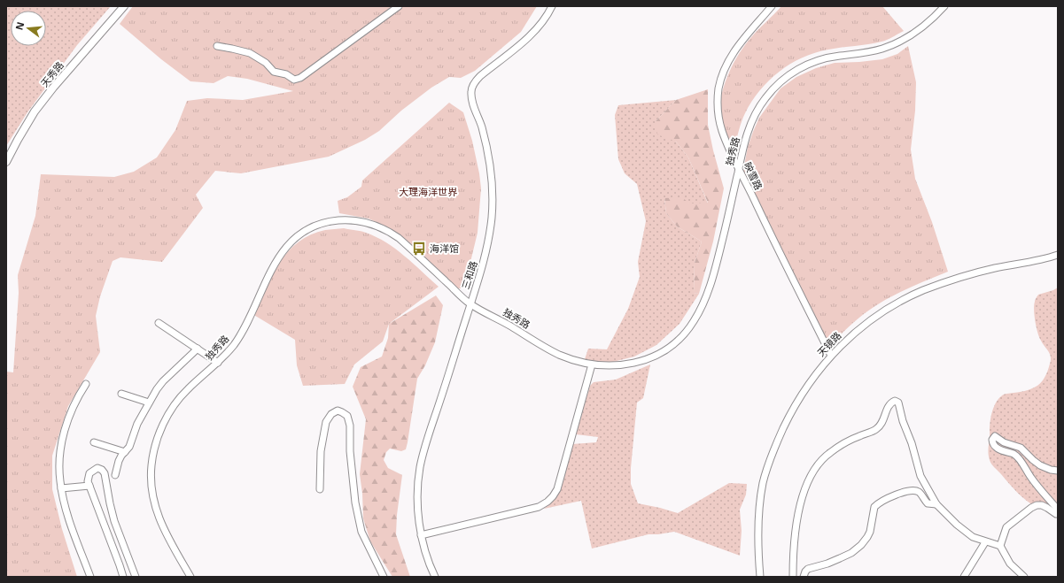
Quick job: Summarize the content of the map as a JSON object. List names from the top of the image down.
{
  "streets": {
    "main road": ["天秀路"],
    "street": [
      "独秀路",
      "映雪路",
      "三和路",
      "天镜路"
    ]
  },
  "crossings": [
    ["独秀路", "映雪路"],
    ["独秀路", "三和路"],
    ["映雪路", "天镜路"]
  ],
  "parks": ["大理海洋世界"],
  "places": {
    "bus stop": ["海洋馆"]
  },
  "north": "left"
}
